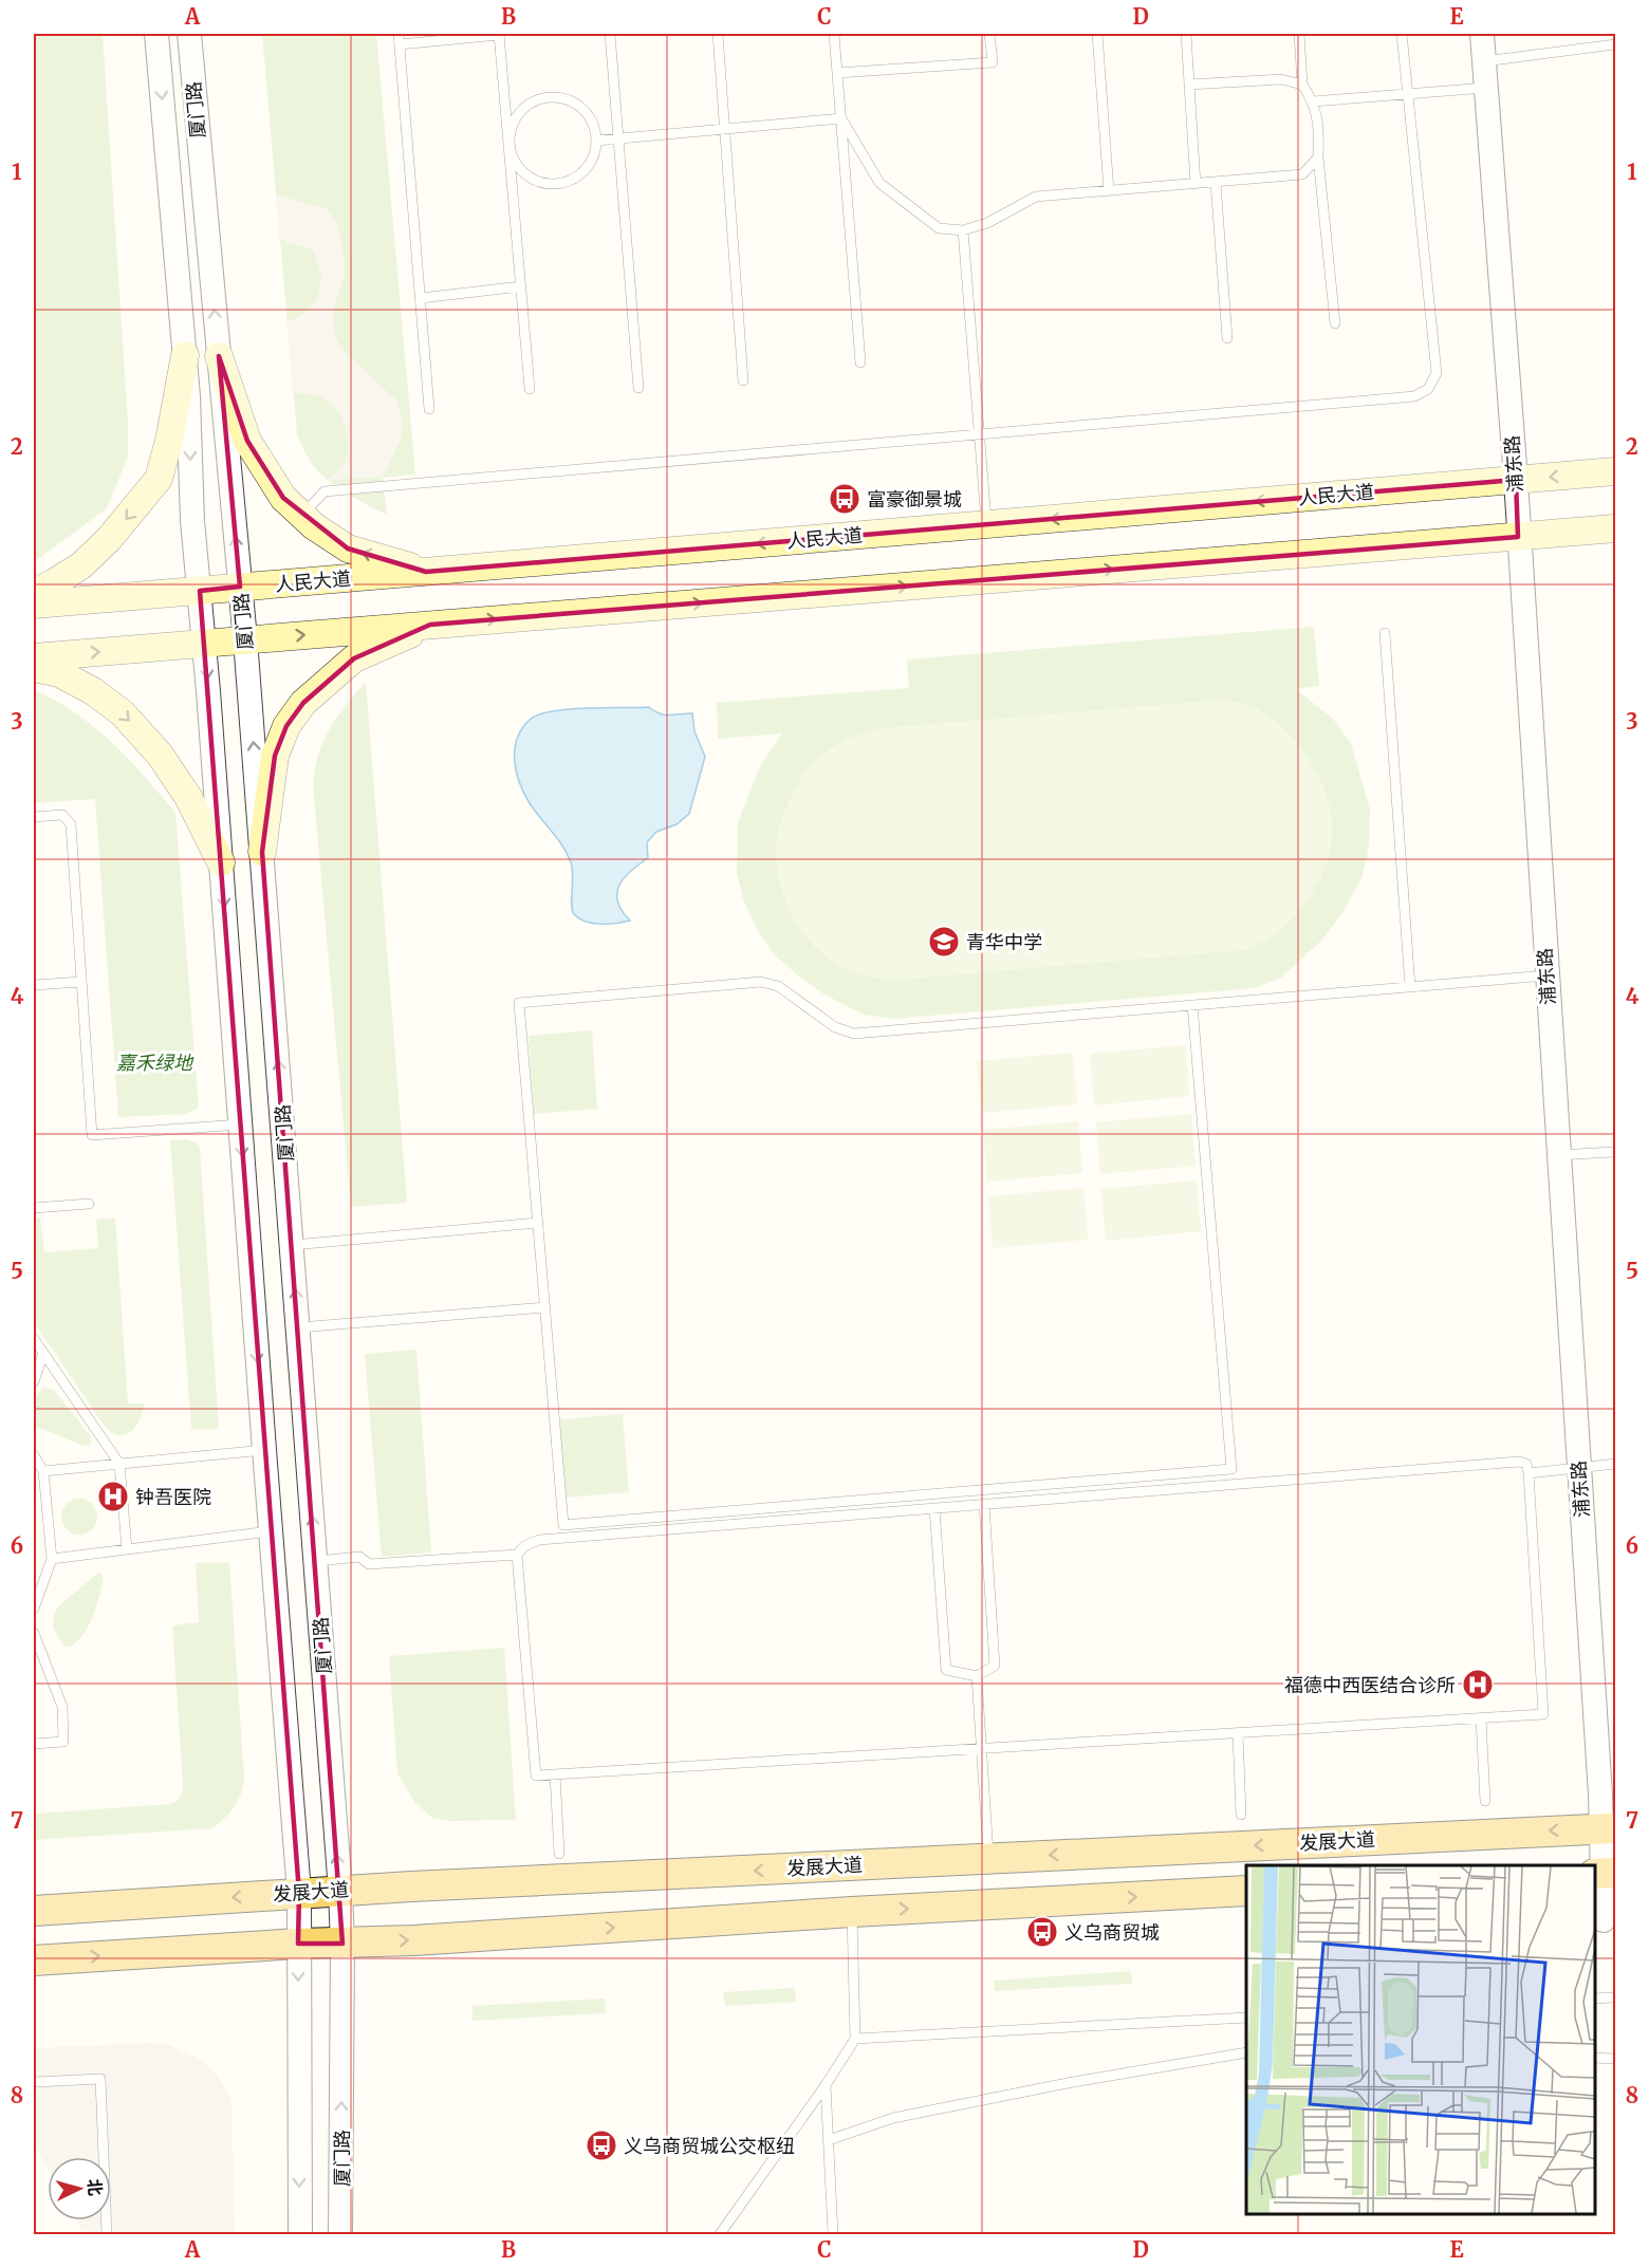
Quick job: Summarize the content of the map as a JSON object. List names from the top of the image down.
{
  "streets": {
    "main road": ["人民大道", "发展大道"],
    "street": ["厦门路", "浦东路"]
  },
  "crossings": [
    ["厦门路", "人民大道"],
    ["厦门路", "发展大道"],
    ["浦东路", "人民大道"],
    ["浦东路", "发展大道"]
  ],
  "parks": ["嘉禾绿地"],
  "places": {
    "bus stop": ["富豪御景城", "义乌商贸城", "义乌商贸城公交枢纽"],
    "school or university": ["青华中学"],
    "hospital": ["钟吾医院", "福德中西医结合诊所"]
  },
  "north": "right",
  "grid": {
    "columns": [
      "A",
      "B",
      "C",
      "D",
      "E"
    ],
    "rows": [
      "1",
      "2",
      "3",
      "4",
      "5",
      "6",
      "7",
      "8"
    ]
  }
}
